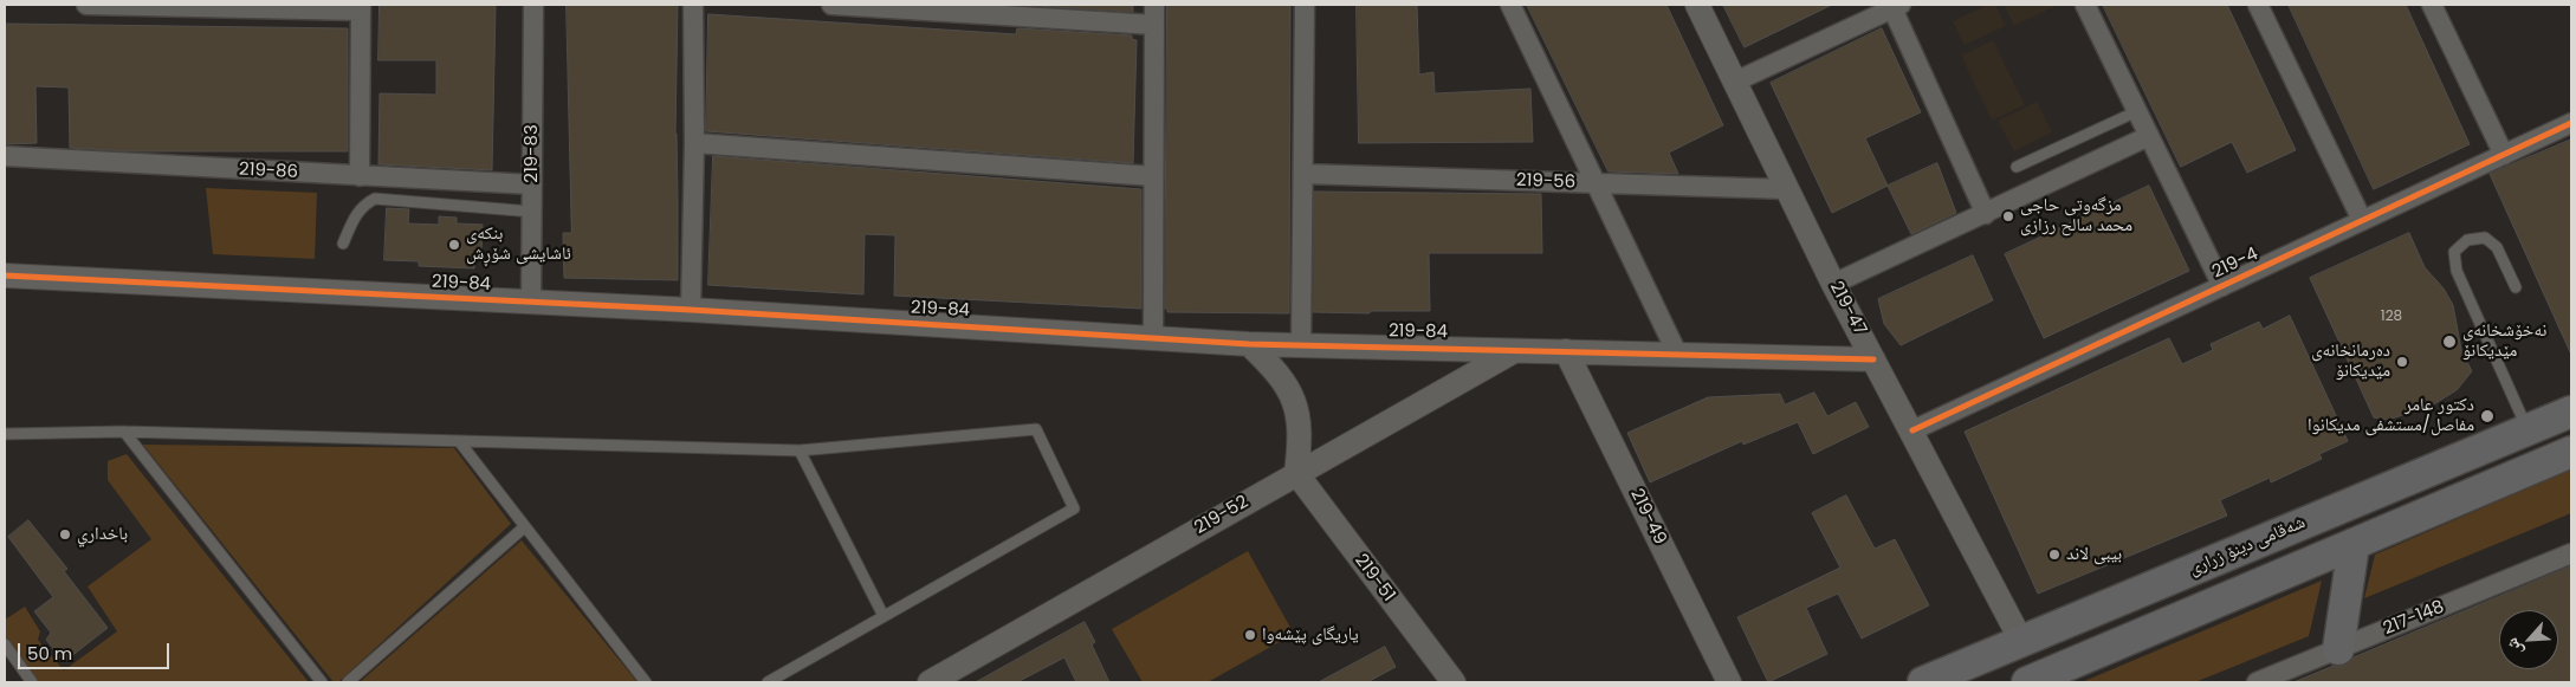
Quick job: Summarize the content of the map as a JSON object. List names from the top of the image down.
{
  "streets": {
    "main road": ["شەقامی دینۆ زراری"],
    "street": [
      "219-83",
      "219-86",
      "219-56",
      "219-4",
      "219-84",
      "219-47",
      "219-52",
      "219-49",
      "219-51",
      "217-148"
    ]
  },
  "crossings": [
    ["219-83", "219-86"],
    ["219-83", "219-84"],
    ["219-56", "219-47"],
    ["219-4", "219-47"],
    ["219-84", "219-47"],
    ["219-84", "219-52"],
    ["219-84", "219-49"],
    ["219-47", "شەقامی دینۆ زراری"],
    ["219-52", "219-51"]
  ],
  "places": [
    "مزگەوتی حاجی محمد سالح رزازی",
    "بنکەی ئاشایشی شۆڕش",
    "نەخۆشخانەی مێدیکانۆ",
    "دەرمانخانەی مێدیکانۆ",
    "دكتور عامر مفاصل/مستشفى مديكانوا",
    "باخداري",
    "بيبى لاند",
    "یاریگای پێشەوا"
  ],
  "house_numbers": ["128"],
  "scale_bar": "50 m",
  "north": "bottom left"
}
